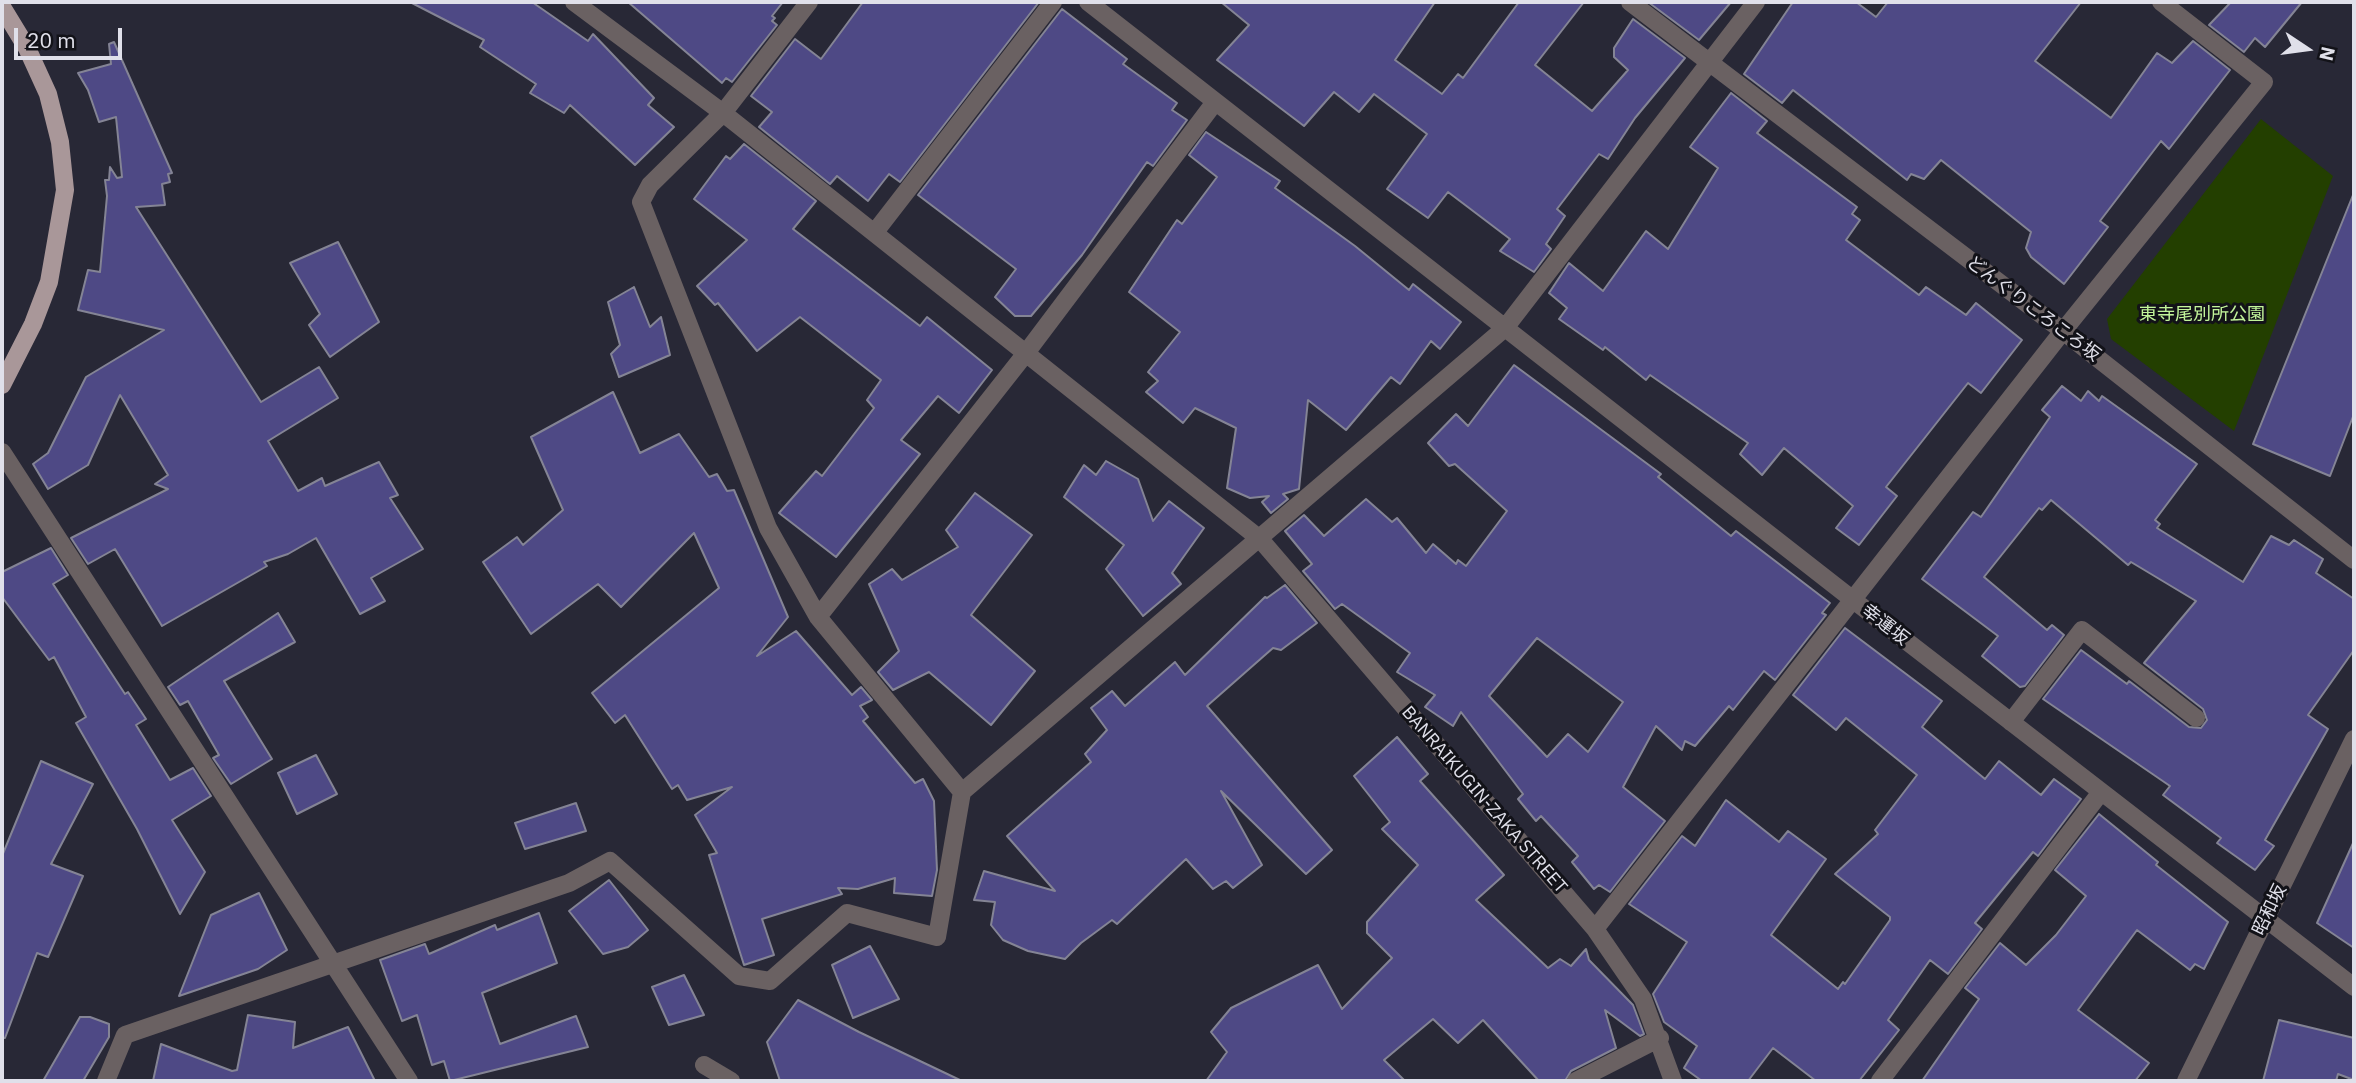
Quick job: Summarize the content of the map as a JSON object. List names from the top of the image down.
{
  "streets": {
    "street": [
      "どんぐりころころ坂",
      "幸運坂",
      "BANRAIKUGIN-ZAKA STREET",
      "昭和坂"
    ]
  },
  "crossings": [
    ["幸運坂", "昭和坂"]
  ],
  "parks": ["東寺尾別所公園"],
  "scale_bar": "20 m",
  "north": "right"
}
